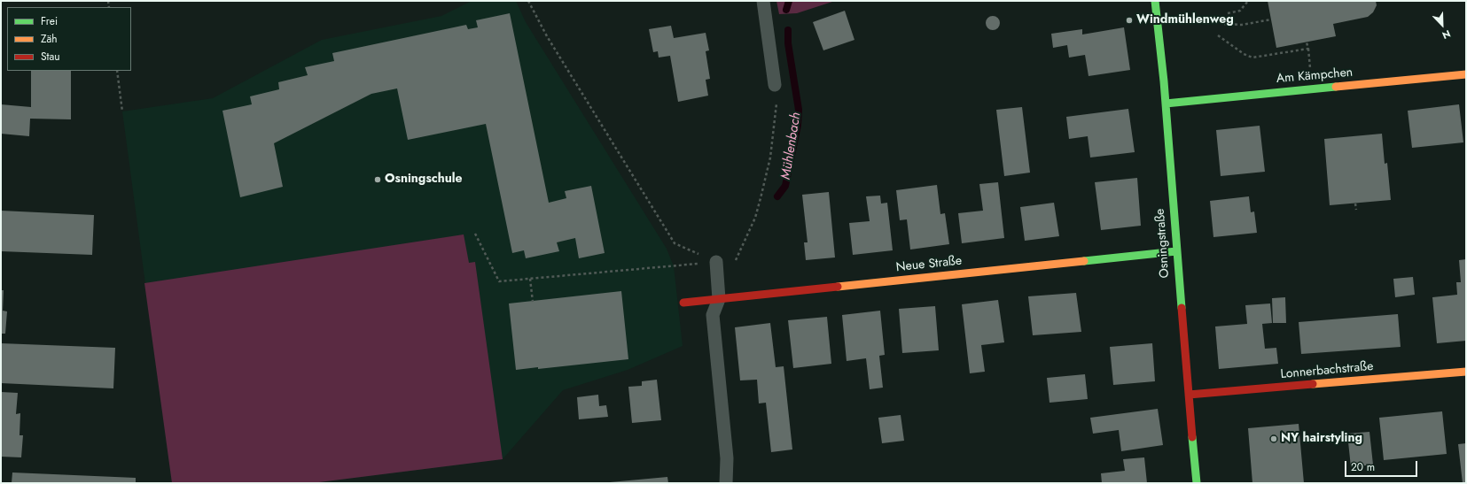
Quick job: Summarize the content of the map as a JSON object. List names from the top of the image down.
{
  "streets": {
    "street": [
      "Am Kämpchen",
      "Osningstraße",
      "Neue Straße",
      "Lonnerbachstraße"
    ]
  },
  "crossings": [
    ["Am Kämpchen", "Osningstraße"],
    ["Osningstraße", "Neue Straße"],
    ["Osningstraße", "Lonnerbachstraße"]
  ],
  "water": ["Mühlenbach"],
  "places": ["Windmühlenweg", "Osningschule", "NY hairstyling"],
  "legend": ["Frei", "Zäh", "Stau"],
  "scale_bar": "20 m",
  "north": "bottom right"
}
